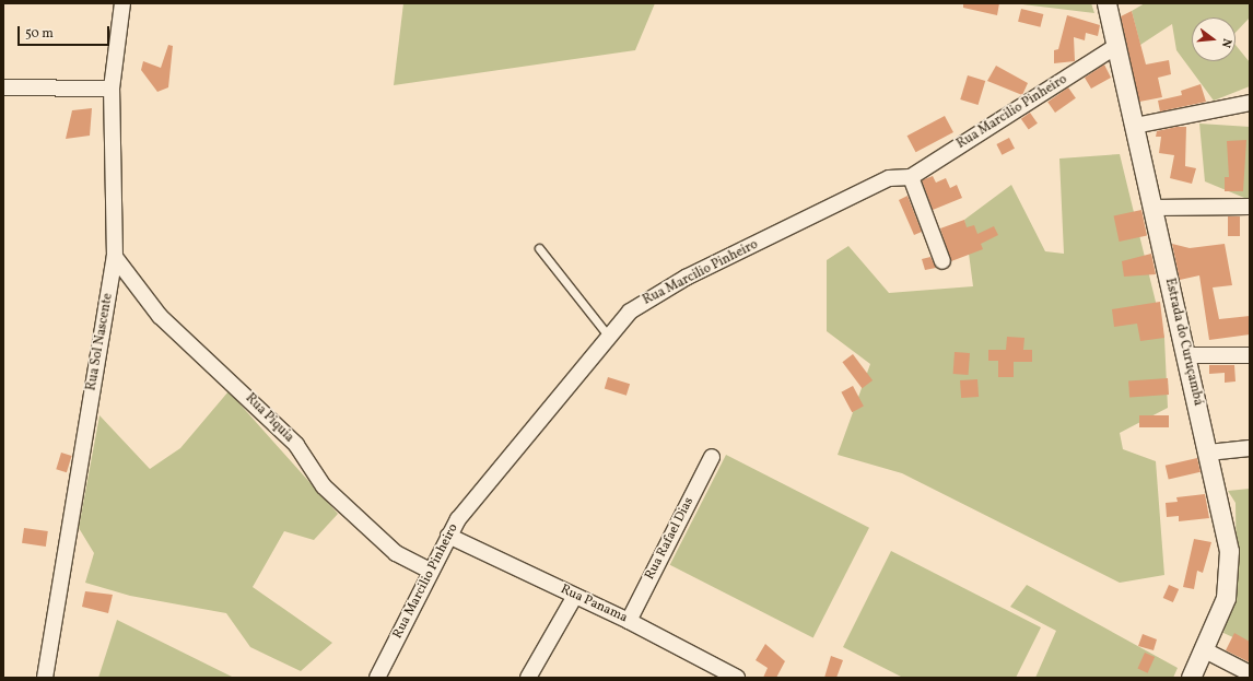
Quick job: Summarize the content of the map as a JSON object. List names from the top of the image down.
{
  "streets": {
    "street": [
      "Rua Marcilio Pinheiro",
      "Rua Sol Nascente",
      "Estrada do Curuçambá",
      "Rua Piquia",
      "Rua Rafael Dias",
      "Rua Panama"
    ]
  },
  "crossings": [
    ["Rua Marcilio Pinheiro", "Estrada do Curuçambá"],
    ["Rua Marcilio Pinheiro", "Rua Piquia"],
    ["Rua Marcilio Pinheiro", "Rua Panama"],
    ["Rua Sol Nascente", "Rua Piquia"],
    ["Rua Rafael Dias", "Rua Panama"]
  ],
  "scale_bar": "50 m",
  "north": "right"
}
